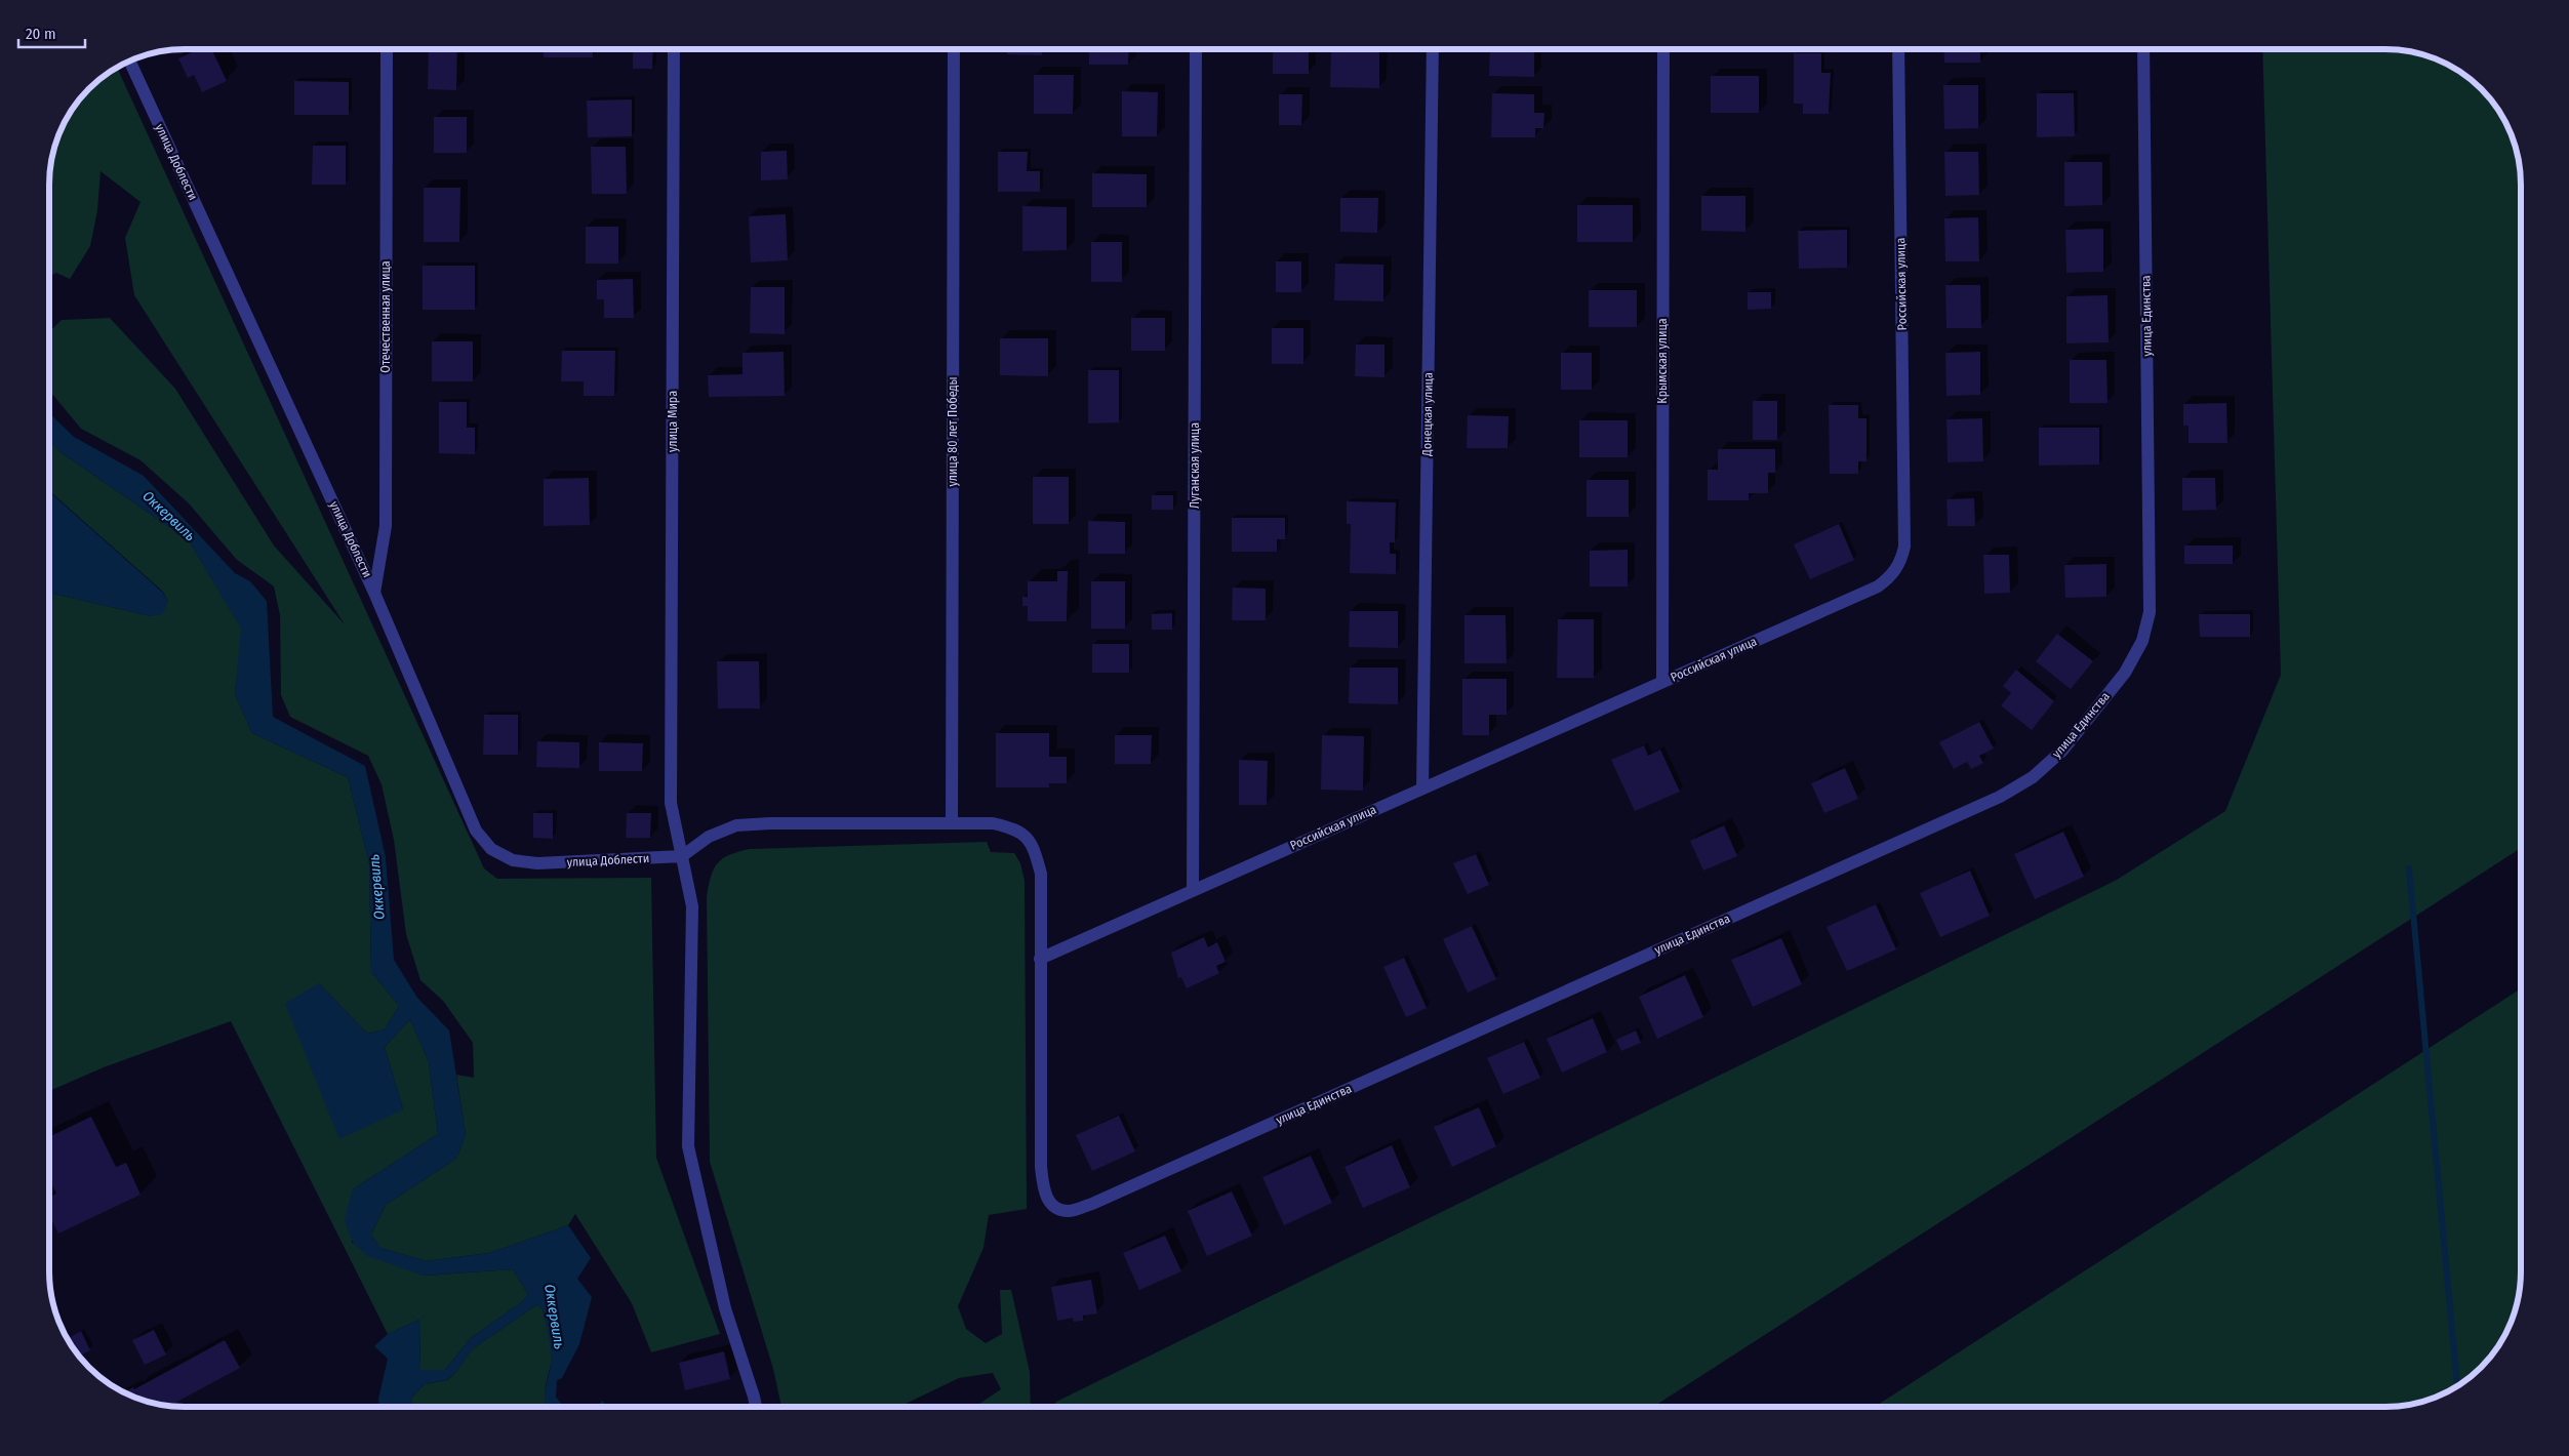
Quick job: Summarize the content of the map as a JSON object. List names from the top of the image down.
{
  "streets": {
    "street": [
      "улица Доблести",
      "Российская улица",
      "улица Единства",
      "Отечественная улица",
      "Крымская улица",
      "Донецкая улица",
      "улица Мира",
      "улица 80 лет Победы",
      "Луганская улица"
    ]
  },
  "crossings": [
    ["улица Доблести", "улица Единства"],
    ["улица Доблести", "Отечественная улица"],
    ["улица Доблести", "улица Мира"],
    ["Российская улица", "улица Единства"],
    ["Российская улица", "Крымская улица"],
    ["Российская улица", "Донецкая улица"],
    ["Российская улица", "Луганская улица"],
    ["улица Единства", "улица Мира"],
    ["улица Единства", "улица 80 лет Победы"]
  ],
  "water": ["Оккервиль"],
  "scale_bar": "20 m"
}
